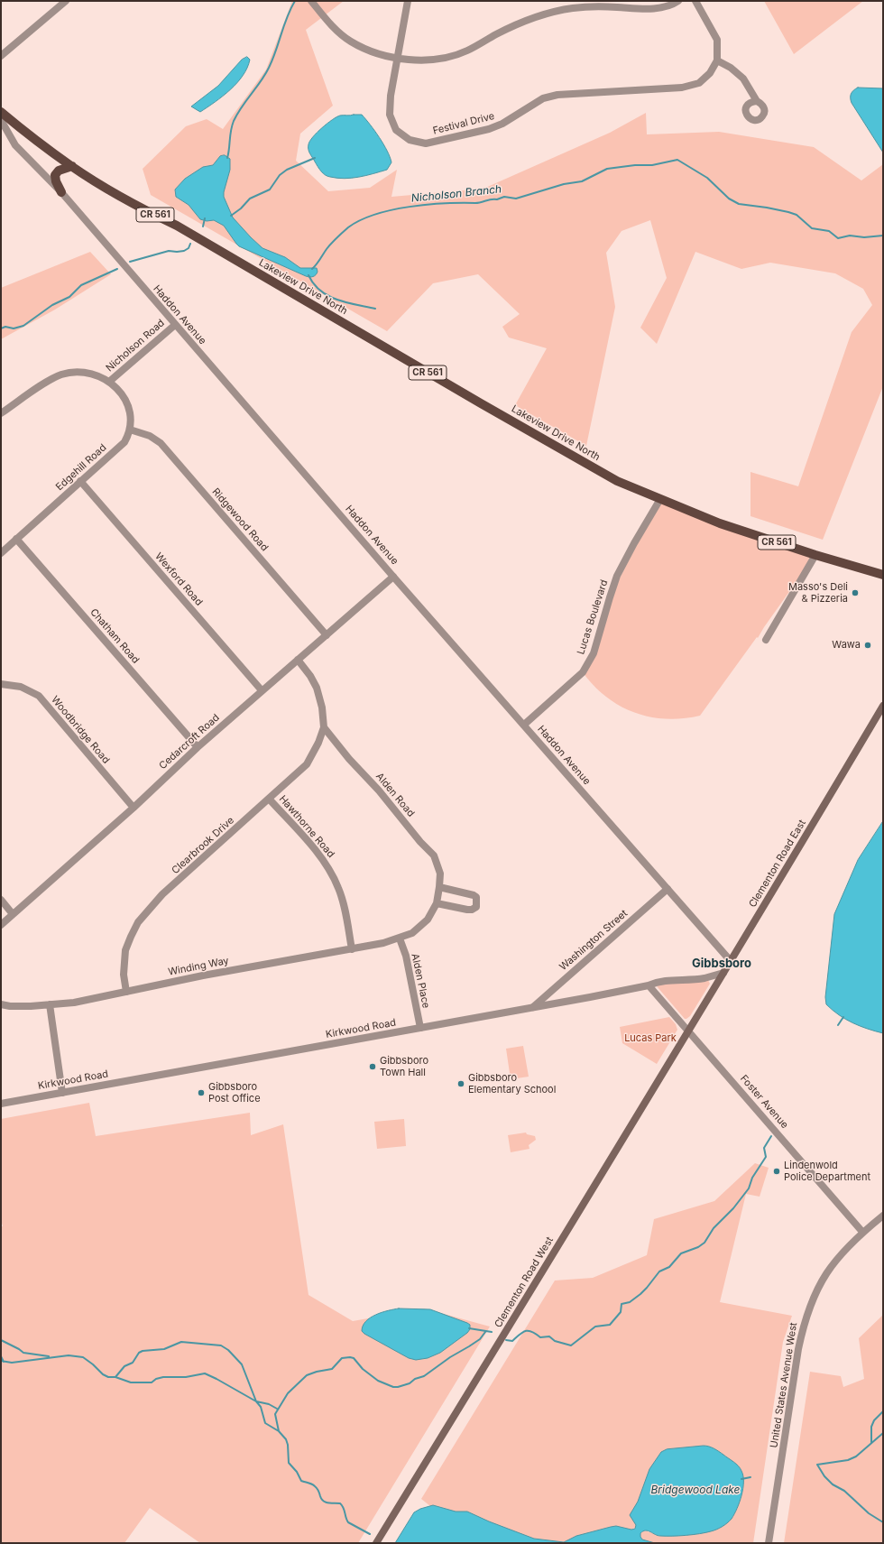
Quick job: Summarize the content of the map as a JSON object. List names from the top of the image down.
{
  "streets": {
    "main road": [
      "CR 561",
      "Lakeview Drive North",
      "Clementon Road East",
      "Clementon Road West"
    ],
    "street": [
      "Festival Drive",
      "Haddon Avenue",
      "Nicholson Road",
      "Edgehill Road",
      "Ridgewood Road",
      "Wexford Road",
      "Lucas Boulevard",
      "Chatham Road",
      "Woodbridge Road",
      "Cedarcroft Road",
      "Alden Road",
      "Hawthorne Road",
      "Clearbrook Drive",
      "Washington Street",
      "Winding Way",
      "Alden Place",
      "Kirkwood Road",
      "Foster Avenue",
      "United States Avenue West"
    ]
  },
  "crossings": [
    ["CR 561", "Lakeview Drive North"],
    ["Lakeview Drive North", "Lucas Boulevard"],
    ["Haddon Avenue", "Nicholson Road"],
    ["Haddon Avenue", "Lucas Boulevard"],
    ["Haddon Avenue", "Cedarcroft Road"],
    ["Haddon Avenue", "Clementon Road East"],
    ["Haddon Avenue", "Washington Street"],
    ["Edgehill Road", "Ridgewood Road"],
    ["Edgehill Road", "Wexford Road"],
    ["Edgehill Road", "Chatham Road"],
    ["Ridgewood Road", "Cedarcroft Road"],
    ["Wexford Road", "Cedarcroft Road"],
    ["Chatham Road", "Cedarcroft Road"],
    ["Woodbridge Road", "Cedarcroft Road"],
    ["Alden Road", "Clearbrook Drive"],
    ["Alden Road", "Winding Way"],
    ["Alden Road", "Alden Place"],
    ["Hawthorne Road", "Clearbrook Drive"],
    ["Hawthorne Road", "Winding Way"],
    ["Clearbrook Drive", "Winding Way"],
    ["Clementon Road East", "Kirkwood Road"],
    ["Clementon Road East", "Foster Avenue"],
    ["Clementon Road East", "Clementon Road West"],
    ["Washington Street", "Kirkwood Road"],
    ["Winding Way", "Alden Place"],
    ["Alden Place", "Kirkwood Road"],
    ["Kirkwood Road", "Foster Avenue"],
    ["Foster Avenue", "Clementon Road West"],
    ["Foster Avenue", "United States Avenue West"]
  ],
  "districts": ["Gibbsboro"],
  "water": ["Nicholson Branch", "Bridgewood Lake"],
  "parks": ["Lucas Park"],
  "places": [
    "Masso's Deli & Pizzeria",
    "Wawa",
    "Gibbsboro Town Hall",
    "Gibbsboro Elementary School",
    "Gibbsboro Post Office",
    "Lindenwold Police Department"
  ]
}
